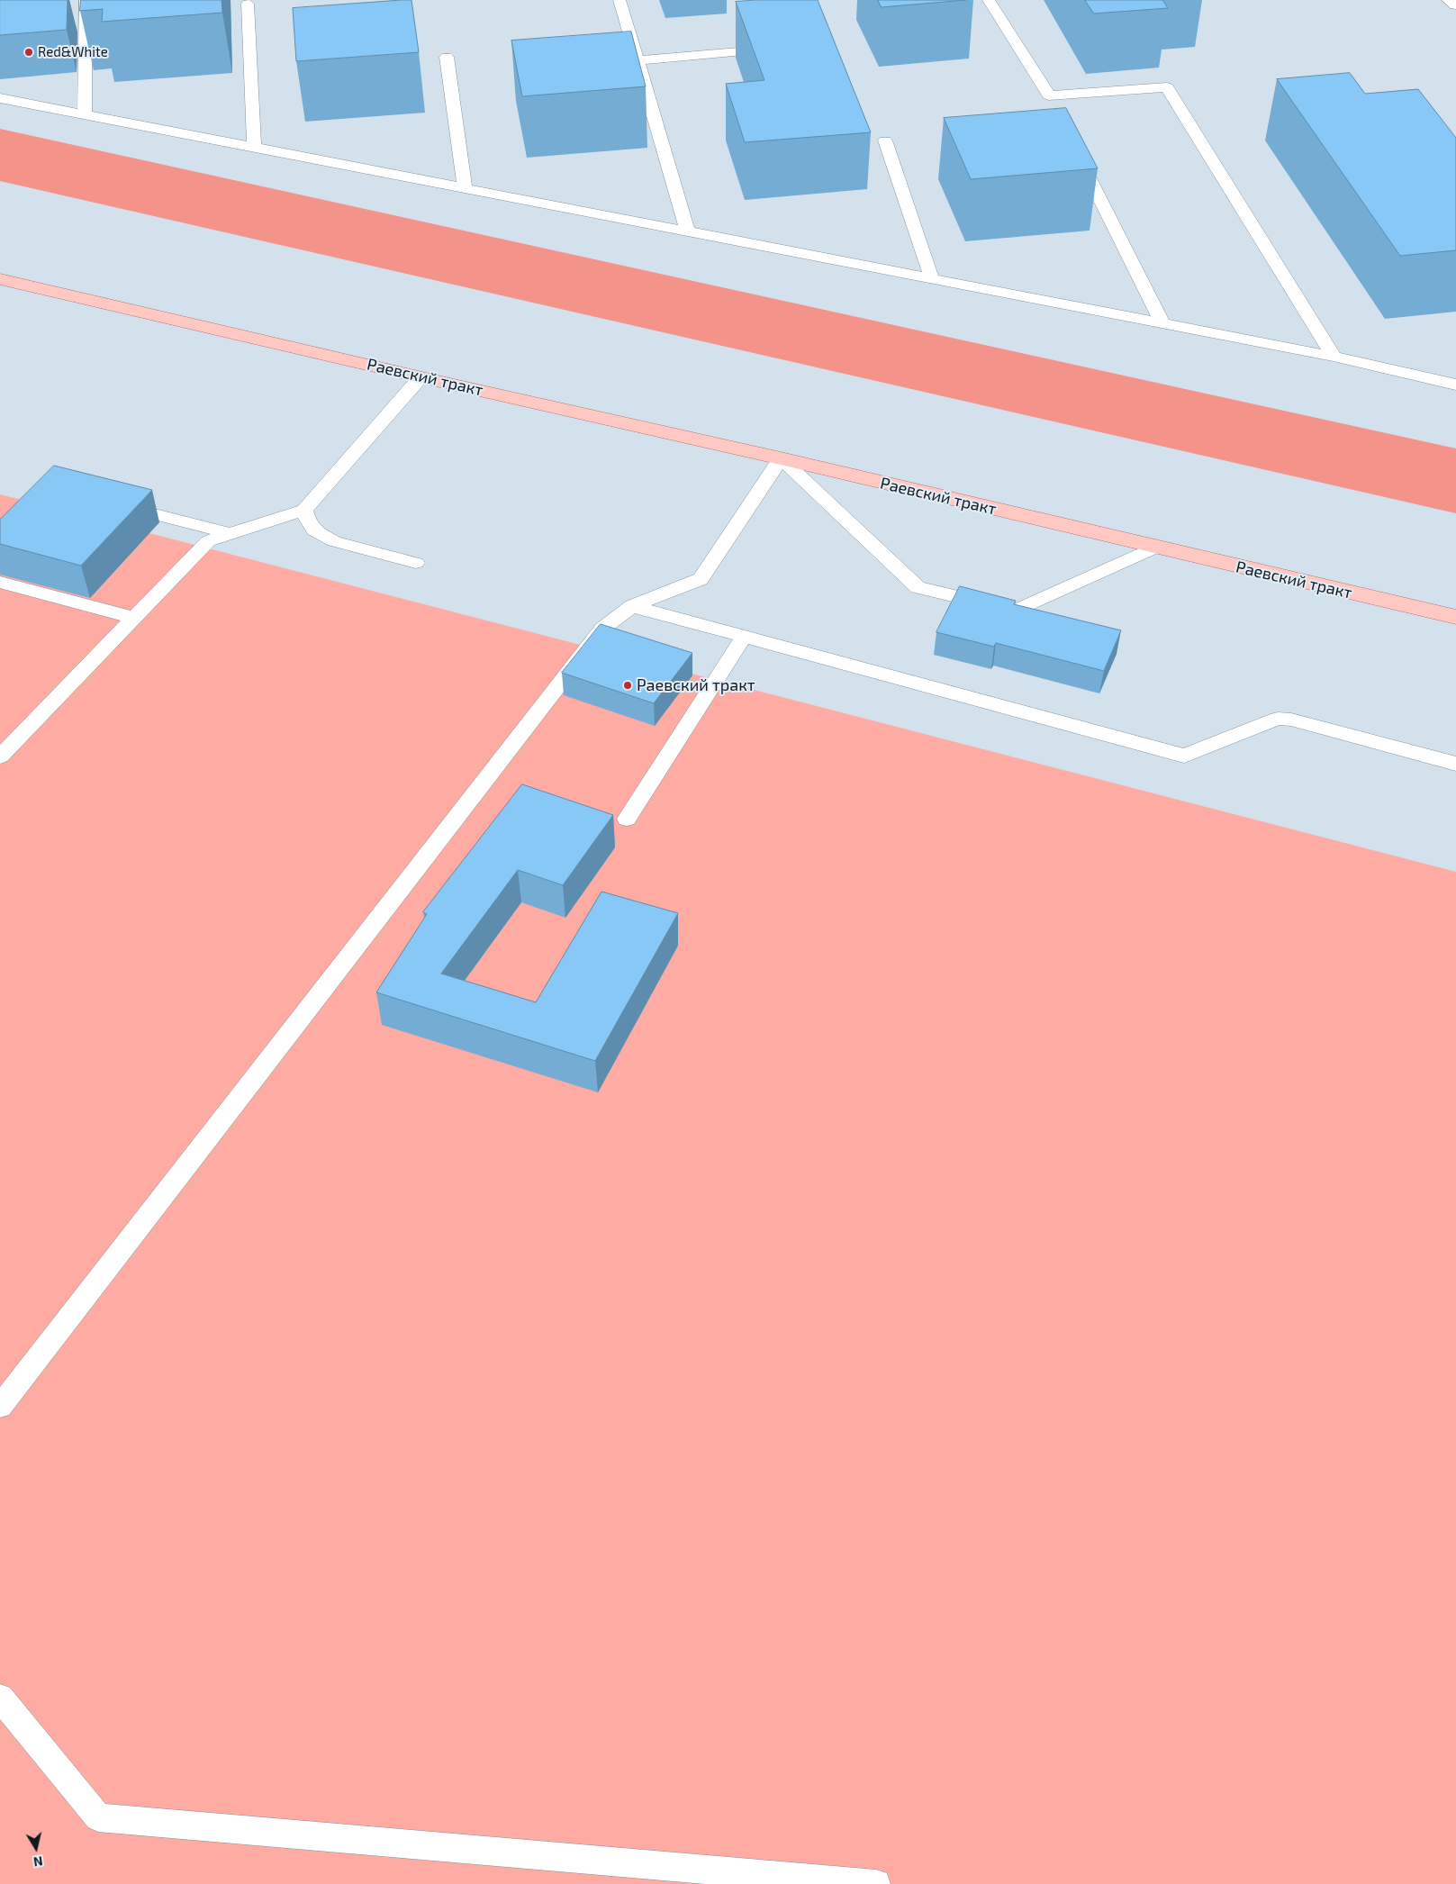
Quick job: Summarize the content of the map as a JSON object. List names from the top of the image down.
{
  "streets": {
    "main road": ["Раевский тракт"]
  },
  "places": ["Red&White", "Раевский тракт"],
  "north": "bottom"
}
